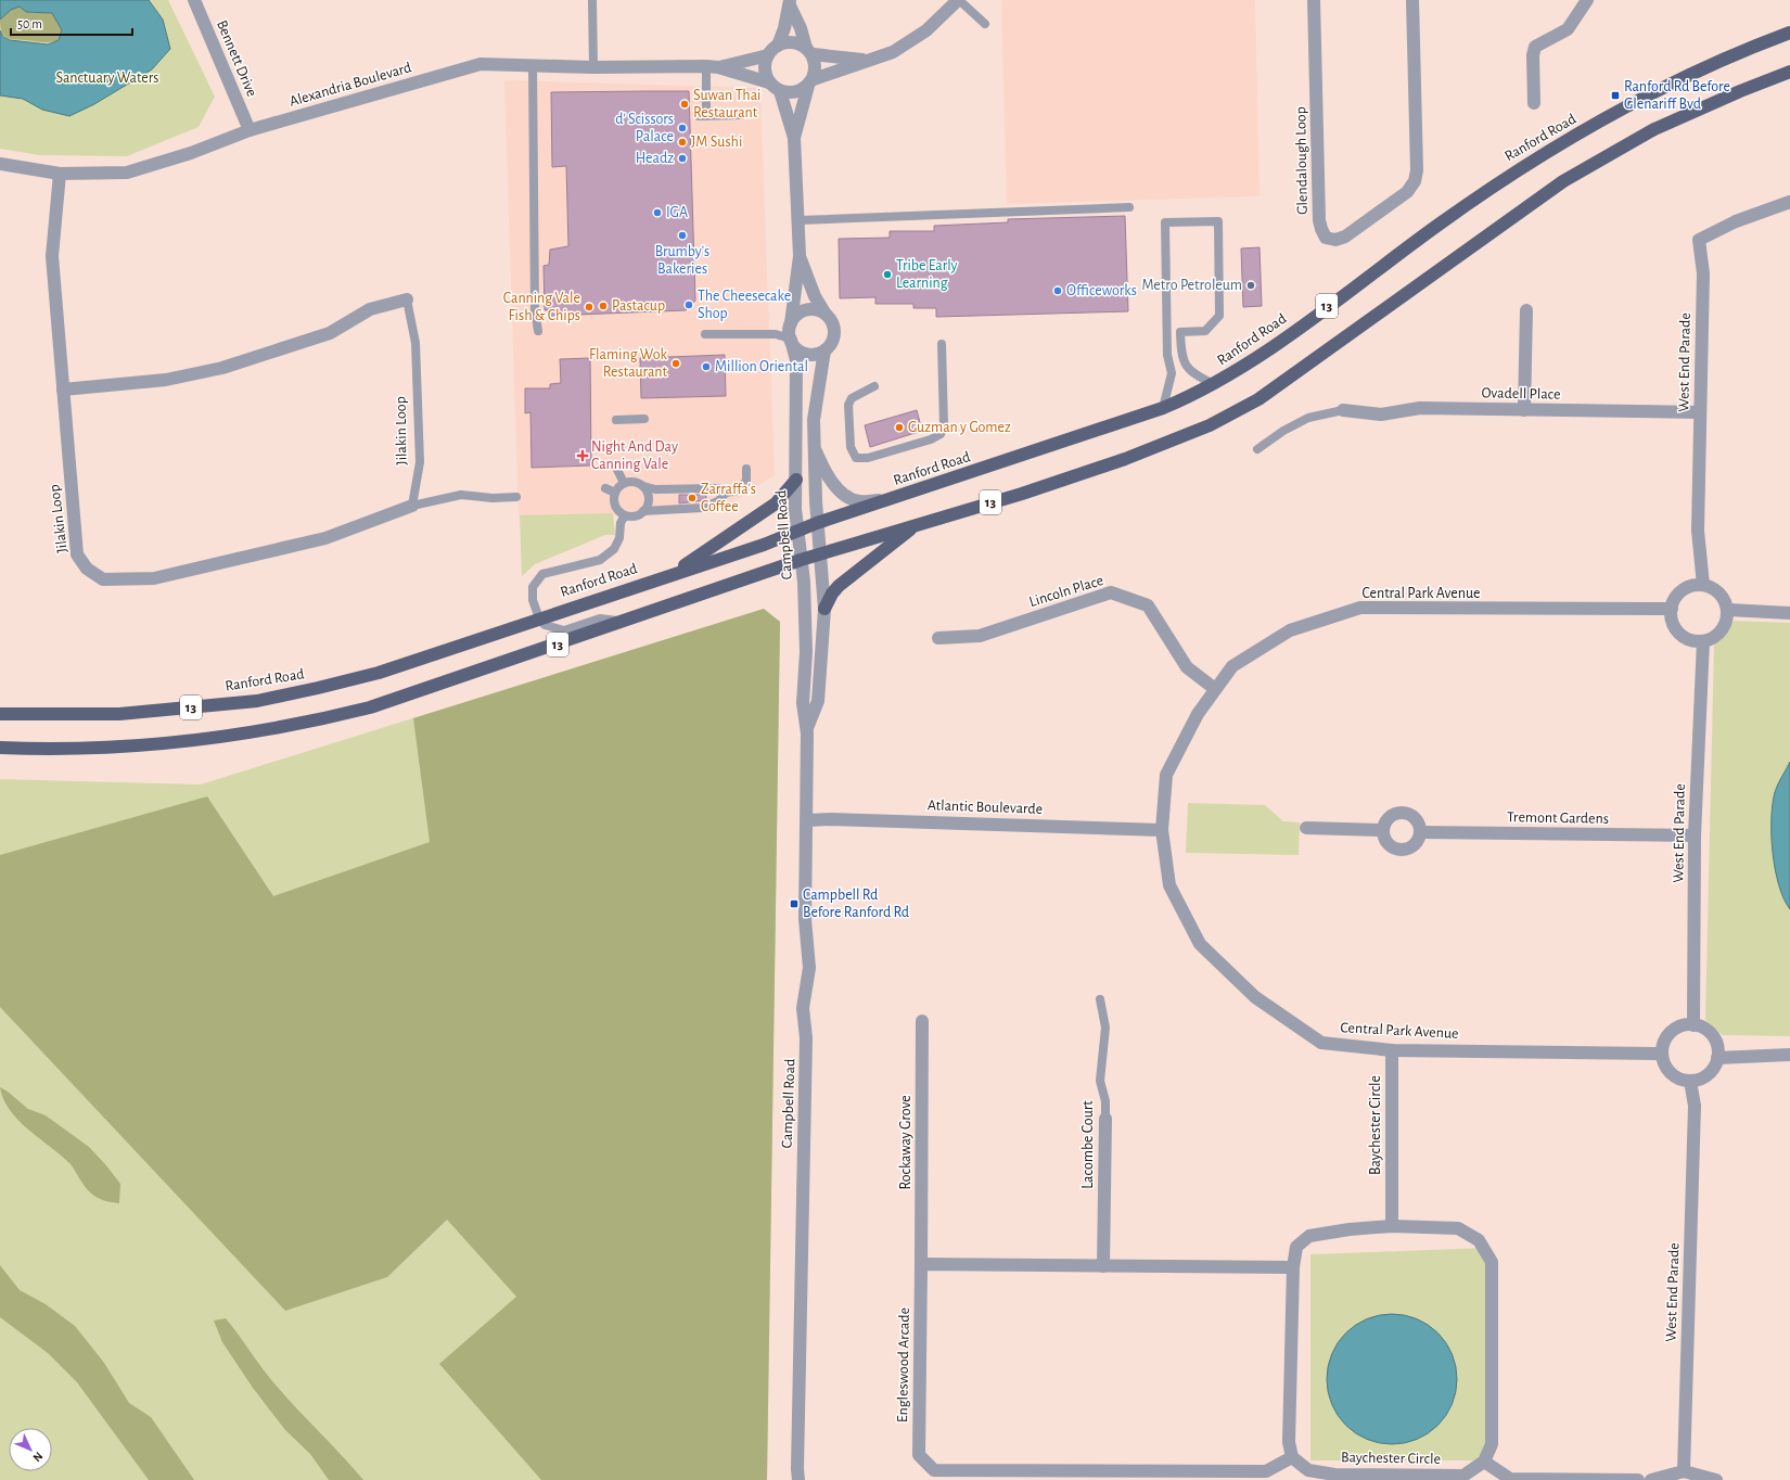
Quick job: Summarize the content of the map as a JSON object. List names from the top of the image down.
{
  "streets": {
    "main road": ["Ranford Road", "13"],
    "street": [
      "Bennett Drive",
      "Alexandria Boulevard",
      "Glendalough Loop",
      "West End Parade",
      "Ovadell Place",
      "Jilakin Loop",
      "Campbell Road",
      "Lincoln Place",
      "Central Park Avenue",
      "Atlantic Boulevarde",
      "Tremont Gardens",
      "Baychester Circle",
      "Rockaway Grove",
      "Lacombe Court",
      "Engleswood Arcade"
    ]
  },
  "crossings": [
    ["Bennett Drive", "Alexandria Boulevard"],
    ["Alexandria Boulevard", "Jilakin Loop"],
    ["Ranford Road", "Campbell Road"],
    ["13", "Campbell Road"],
    ["West End Parade", "Ovadell Place"],
    ["West End Parade", "Central Park Avenue"],
    ["West End Parade", "Tremont Gardens"],
    ["Campbell Road", "Atlantic Boulevarde"],
    ["Lincoln Place", "Central Park Avenue"],
    ["Central Park Avenue", "Atlantic Boulevarde"],
    ["Central Park Avenue", "Baychester Circle"],
    ["Baychester Circle", "Engleswood Arcade"],
    ["Rockaway Grove", "Engleswood Arcade"]
  ],
  "parks": ["Sanctuary Waters"],
  "places": {
    "transit": ["Ranford Rd Before Glenariff Bvd", "Campbell Rd Before Ranford Rd"],
    "other": [
      "Suwan Thai Restaurant",
      "d' Scissors Palace",
      "JM Sushi",
      "Headz",
      "IGA",
      "Brumby's Bakeries",
      "Tribe Early Learning",
      "Metro Petroleum",
      "Officeworks",
      "The Cheesecake Shop",
      "Pastacup",
      "Canning Vale Fish & Chips",
      "Flaming Wok Restaurant",
      "Million Oriental",
      "Guzman y Gomez",
      "Zarraffa's Coffee"
    ],
    "health": ["Night And Day Canning Vale"]
  },
  "scale_bar": "50 m",
  "north": "bottom right"
}
